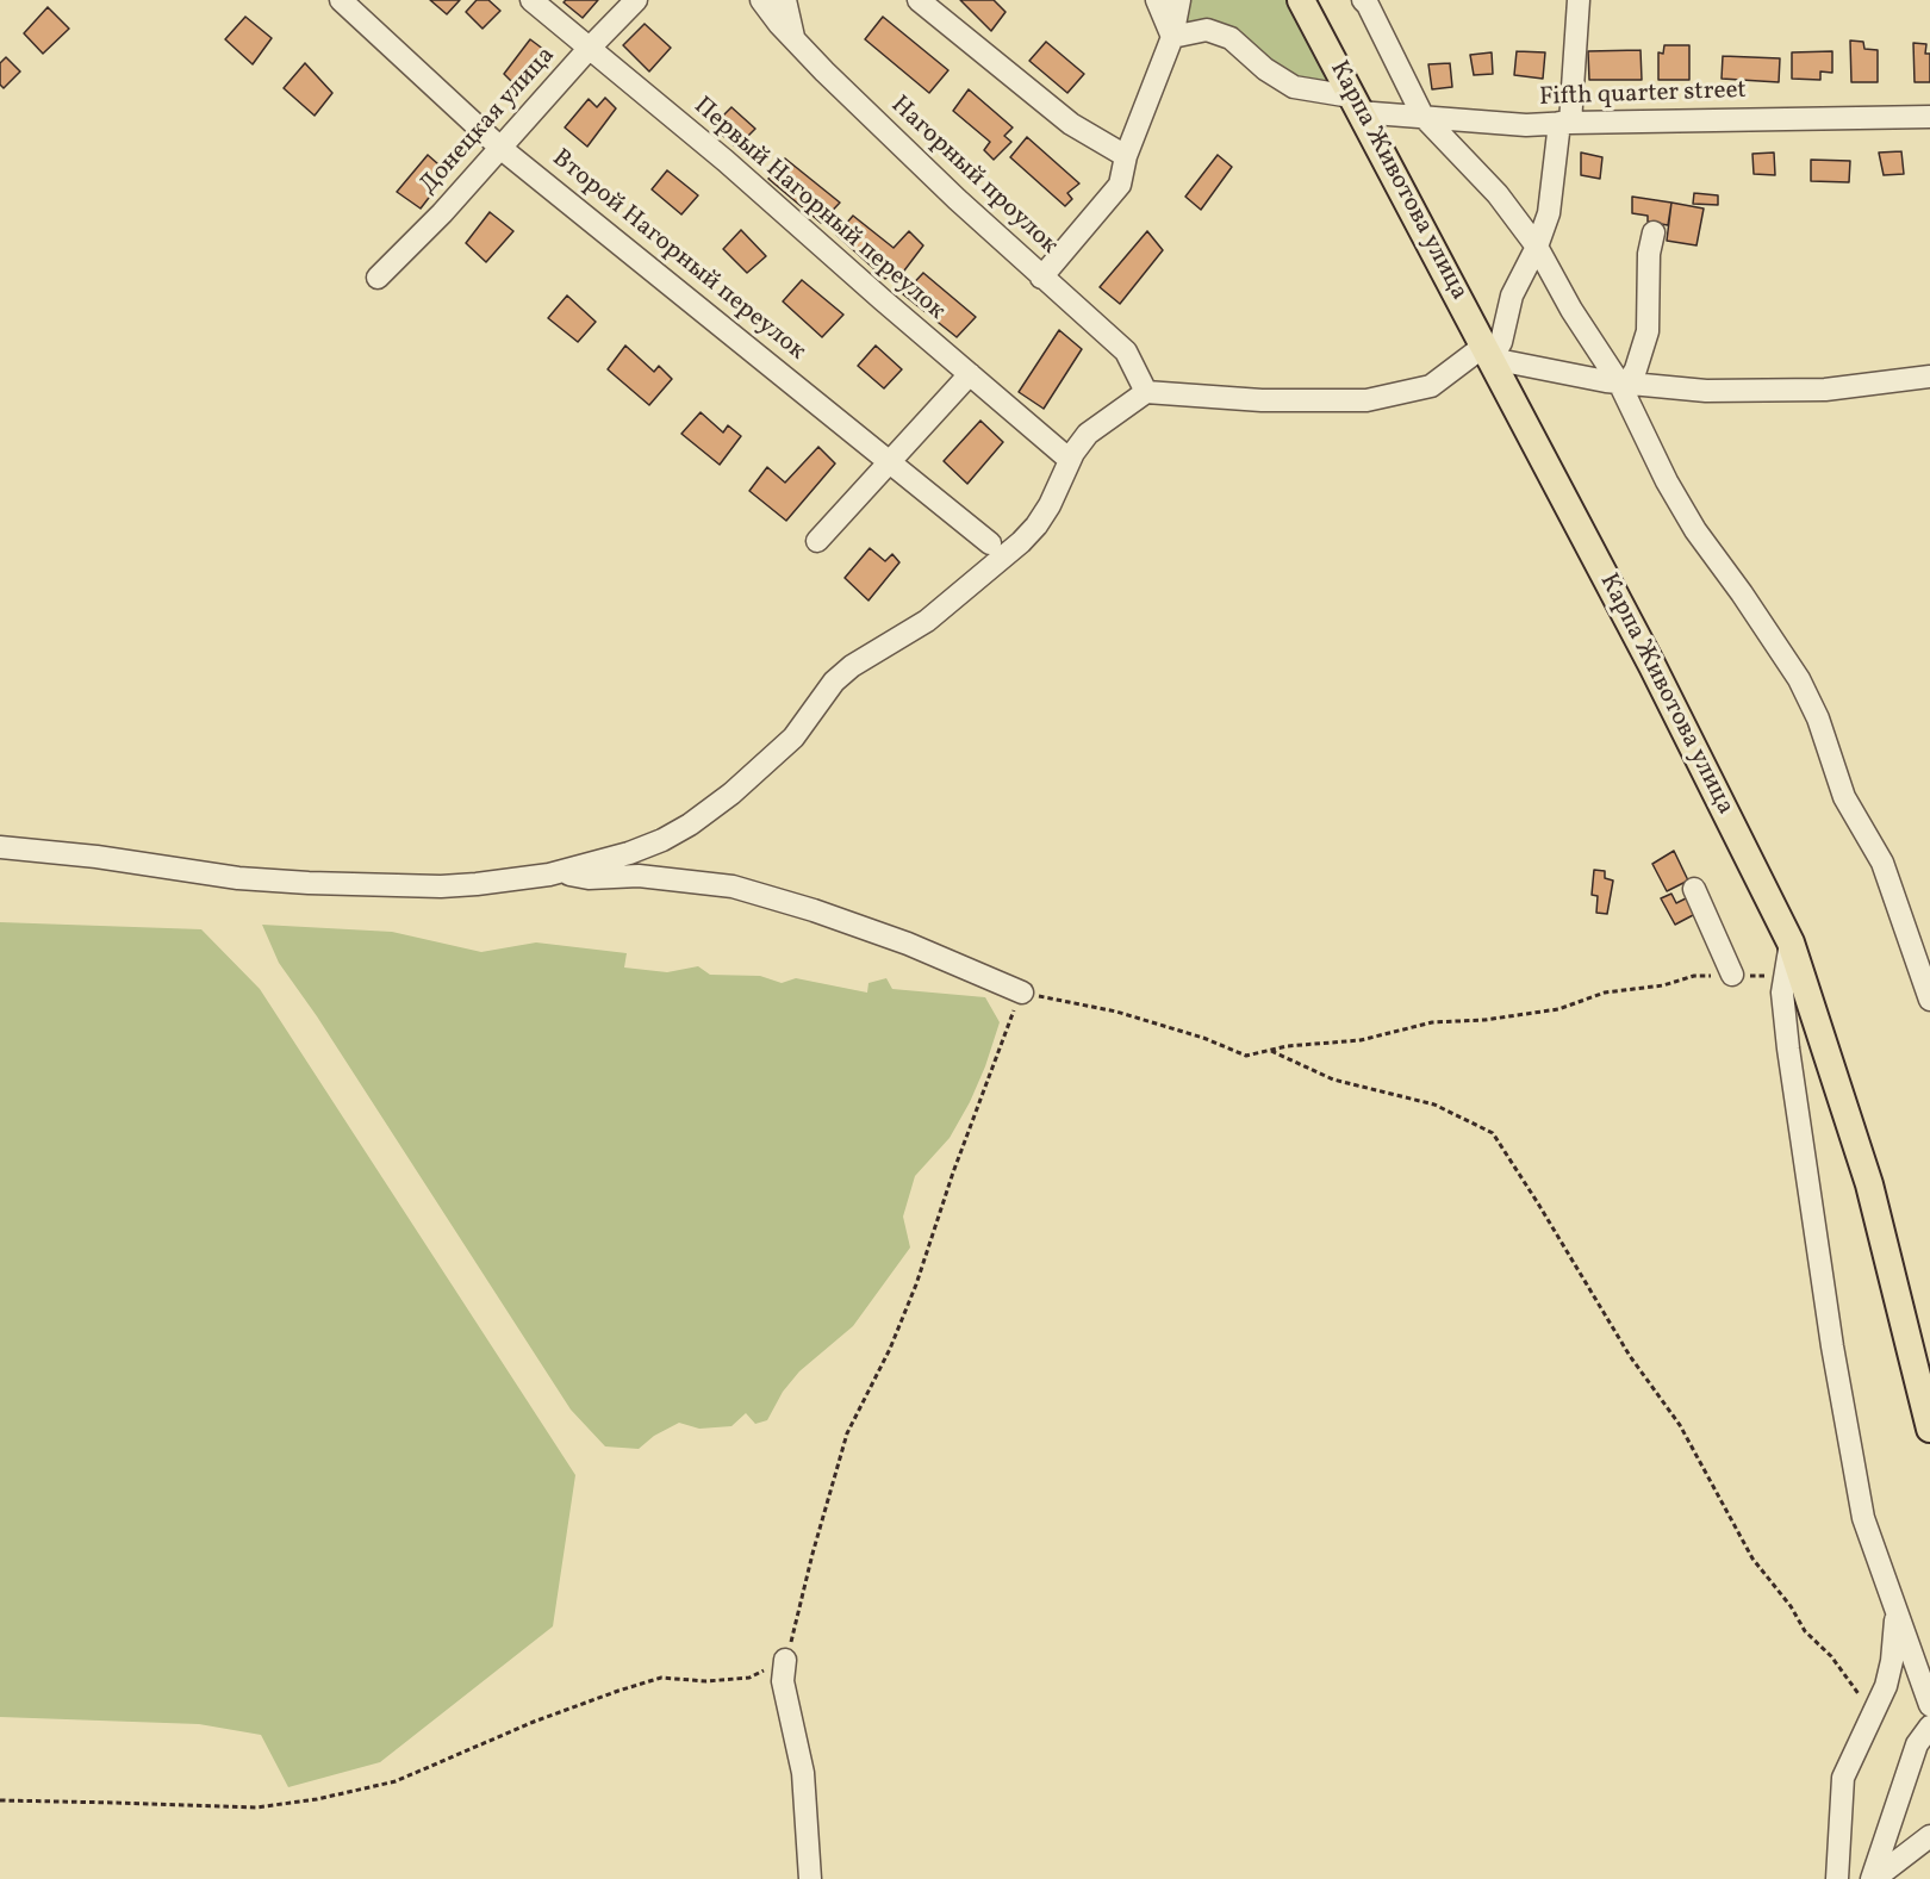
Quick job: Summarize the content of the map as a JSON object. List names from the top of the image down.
{
  "streets": {
    "main road": ["Карпа Животова улица"],
    "street": [
      "Fifth quarter street",
      "Донецкая улица",
      "Нагорный проулок",
      "Первый Нагорный переулок",
      "Второй Нагорный переулок"
    ]
  },
  "crossings": [
    ["Fifth quarter street", "Карпа Животова улица"],
    ["Донецкая улица", "Первый Нагорный переулок"],
    ["Донецкая улица", "Второй Нагорный переулок"]
  ]
}
